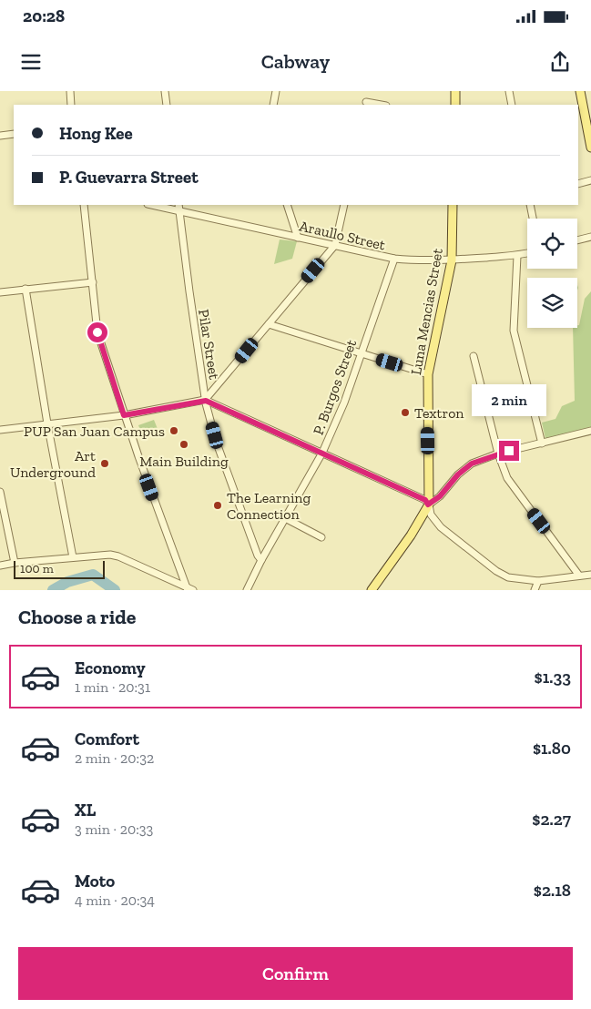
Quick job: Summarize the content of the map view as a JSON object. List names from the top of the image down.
{
  "streets": {
    "main road": ["Luna Mencias Street"],
    "street": ["Araullo Street", "Pilar Street", "P. Burgos Street"]
  },
  "crossings": [
    ["Araullo Street", "Luna Mencias Street"],
    ["Araullo Street", "Pilar Street"],
    ["Araullo Street", "P. Burgos Street"],
    ["Pilar Street", "P. Burgos Street"]
  ],
  "places": [
    "Textron",
    "PUP San Juan Campus",
    "Main Building",
    "Art Underground",
    "The Learning Connection"
  ],
  "scale_bar": "100 m",
  "page": {
    "status": "20:28",
    "header": "Cabway",
    "banner": ["Hong Kee", "P. Guevarra Street"],
    "bubble": "2 min",
    "scale": "100 m",
    "heading": "Choose a ride",
    "list": [
      {
        "name": "Economy",
        "note": "1 min · 20:31",
        "value": "$1.33"
      },
      {
        "name": "Comfort",
        "note": "2 min · 20:32",
        "value": "$1.80"
      },
      {
        "name": "XL",
        "note": "3 min · 20:33",
        "value": "$2.27"
      },
      {
        "name": "Moto",
        "note": "4 min · 20:34",
        "value": "$2.18"
      }
    ],
    "buttons": "Confirm"
  }
}
